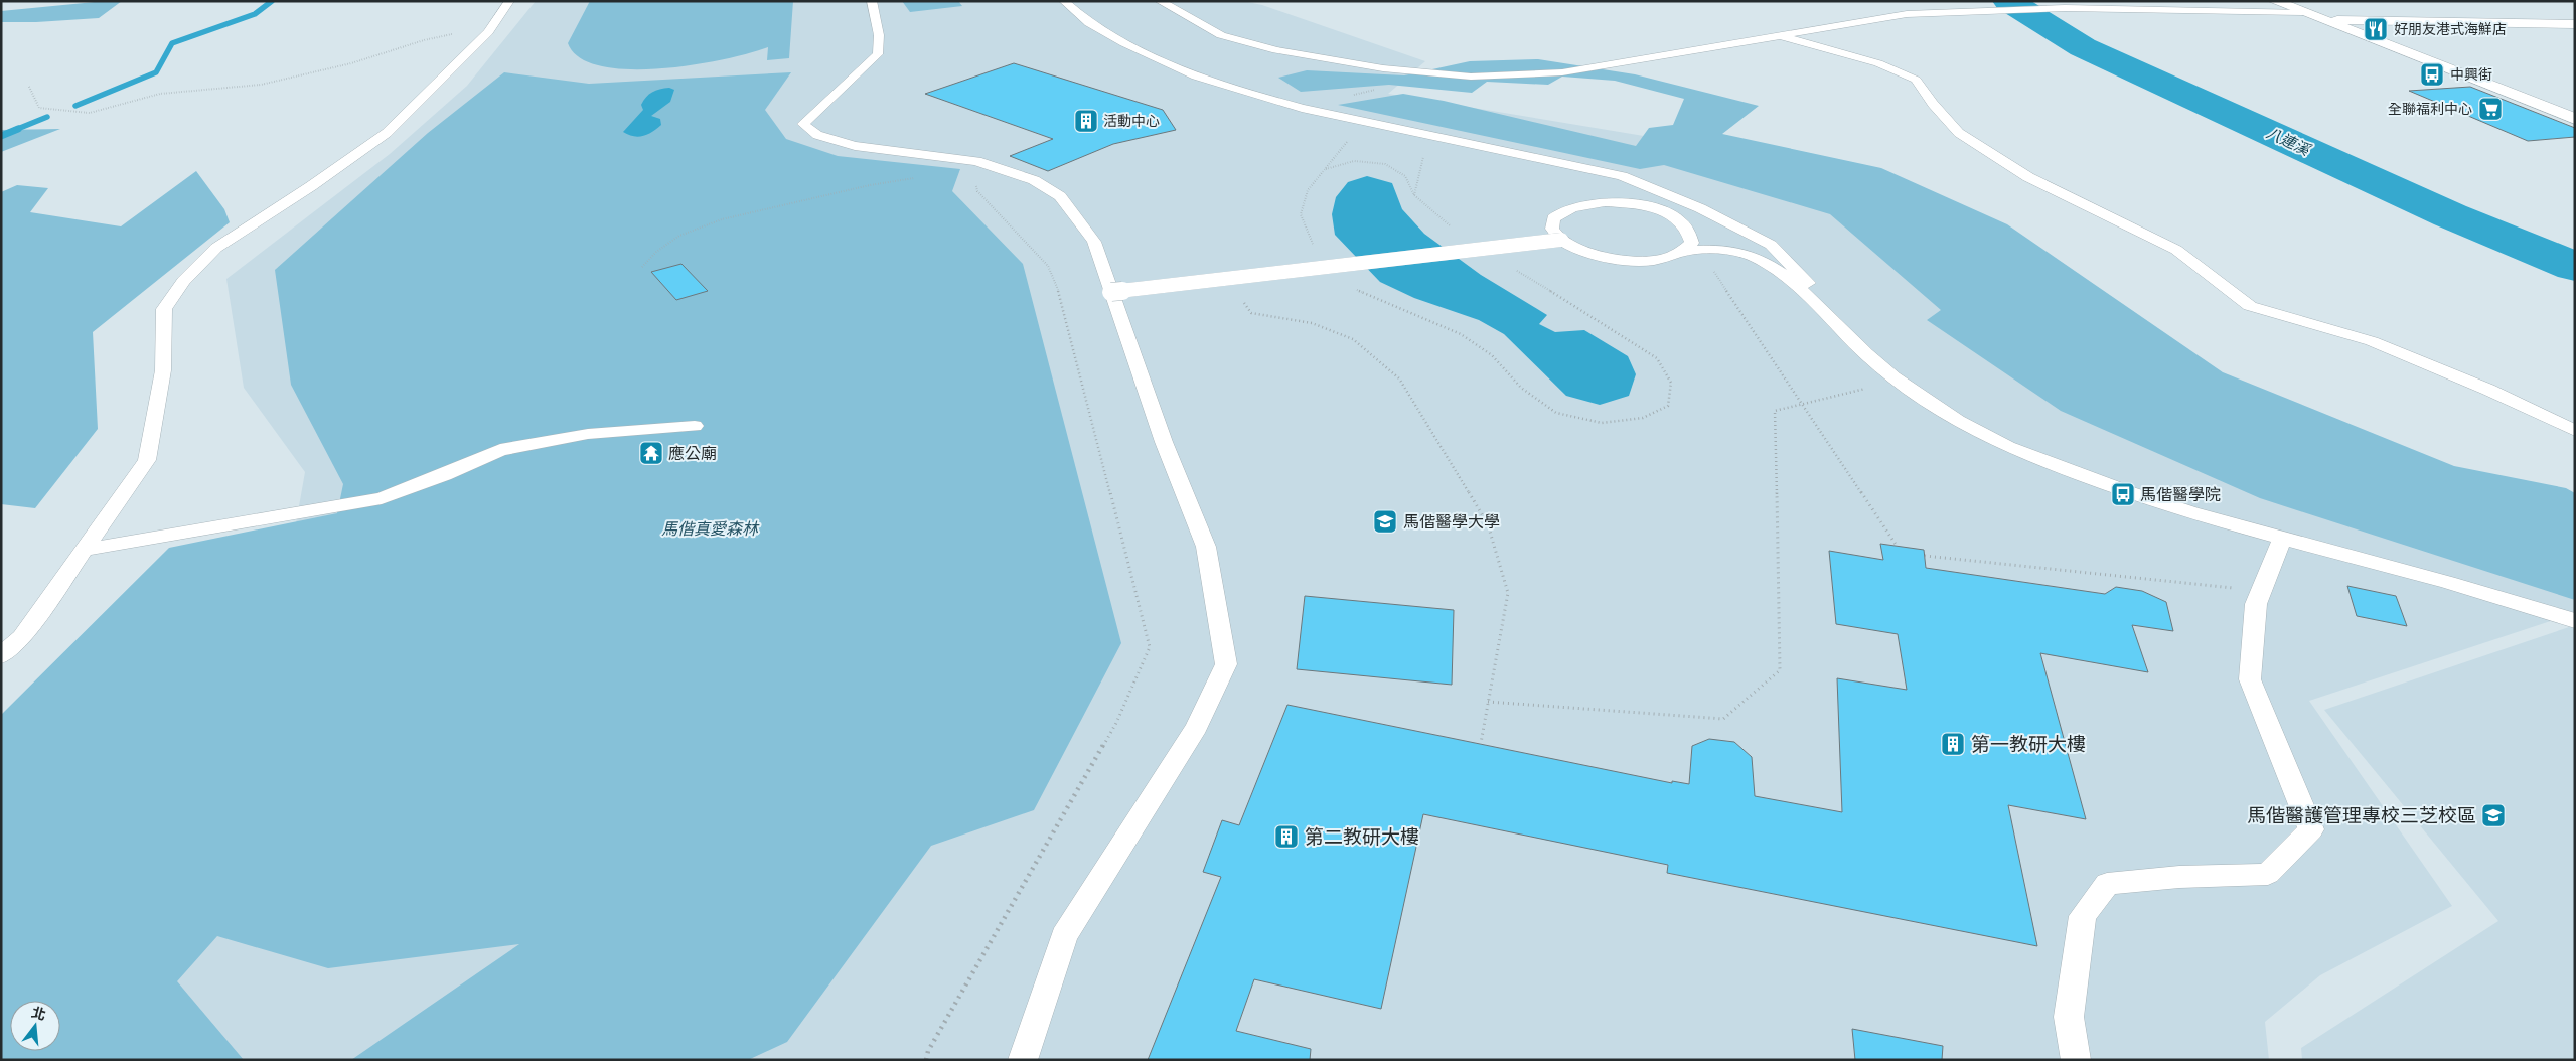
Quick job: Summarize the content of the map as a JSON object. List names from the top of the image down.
{
  "water": ["八連溪"],
  "parks": ["馬偕真愛森林"],
  "places": {
    "restaurant": ["好朋友港式海鮮店"],
    "bus stop": ["中興街", "馬偕醫學院"],
    "supermarket": ["全聯福利中心"],
    "building": ["活動中心", "第一教研大樓", "第二教研大樓"],
    "temple": ["應公廟"],
    "school or university": ["馬偕醫學大學", "馬偕醫護管理專校三芝校區"]
  },
  "north": "top"
}
